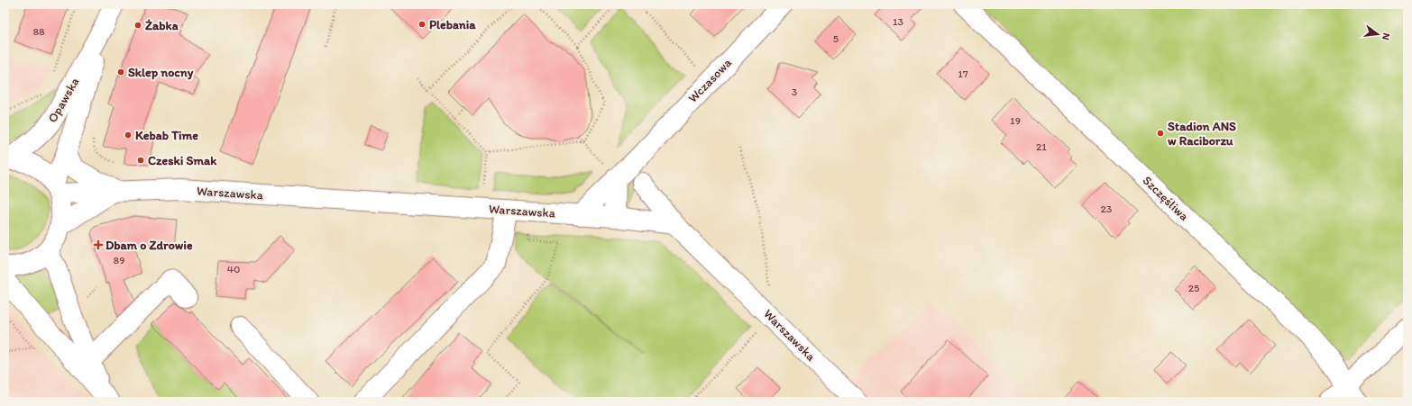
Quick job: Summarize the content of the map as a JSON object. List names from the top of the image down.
{
  "streets": {
    "street": [
      "Wczasowa",
      "Opawska",
      "Warszawska",
      "Szczęśliwa"
    ]
  },
  "crossings": [
    ["Wczasowa", "Warszawska"],
    ["Opawska", "Warszawska"]
  ],
  "places": {
    "other": [
      "Plebania",
      "Żabka",
      "Sklep nocny",
      "Stadion ANS w Raciborzu",
      "Kebab Time",
      "Czeski Smak"
    ],
    "health": ["Dbam o Zdrowie"]
  },
  "house_numbers": [
    "13",
    "88",
    "5",
    "17",
    "3",
    "19",
    "21",
    "23",
    "89",
    "40",
    "25"
  ],
  "north": "right"
}
